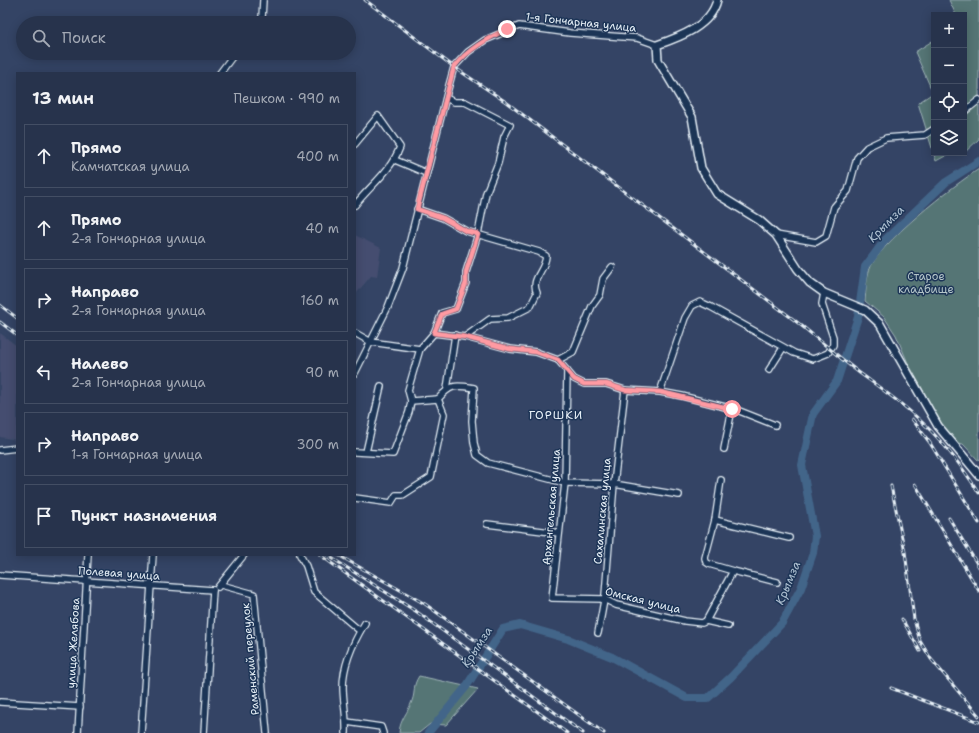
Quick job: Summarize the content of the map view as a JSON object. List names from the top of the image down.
{
  "streets": {
    "street": [
      "1-я Гончарная улица",
      "Архангельская улица",
      "Сахалинская улица",
      "Полевая улица",
      "Омская улица",
      "улица Желябова",
      "Раменский переулок"
    ]
  },
  "crossings": [
    ["Архангельская улица", "Омская улица"],
    ["Сахалинская улица", "Омская улица"],
    ["Полевая улица", "улица Желябова"]
  ],
  "districts": ["ГОРШКИ"],
  "water": ["Крымза"],
  "parks": ["Старое кладбище"],
  "page": {
    "map_buttons": ["+", "−"],
    "search": "Поиск",
    "heading": ["13 мин", "Пешком · 990 m"],
    "list": [
      ["Прямо", "Камчатская улица", "400 m"],
      ["Прямо", "2-я Гончарная улица", "40 m"],
      ["Направо", "2-я Гончарная улица", "160 m"],
      ["Налево", "2-я Гончарная улица", "90 m"],
      ["Направо", "1-я Гончарная улица", "300 m"],
      "Пункт назначения"
    ]
  }
}
